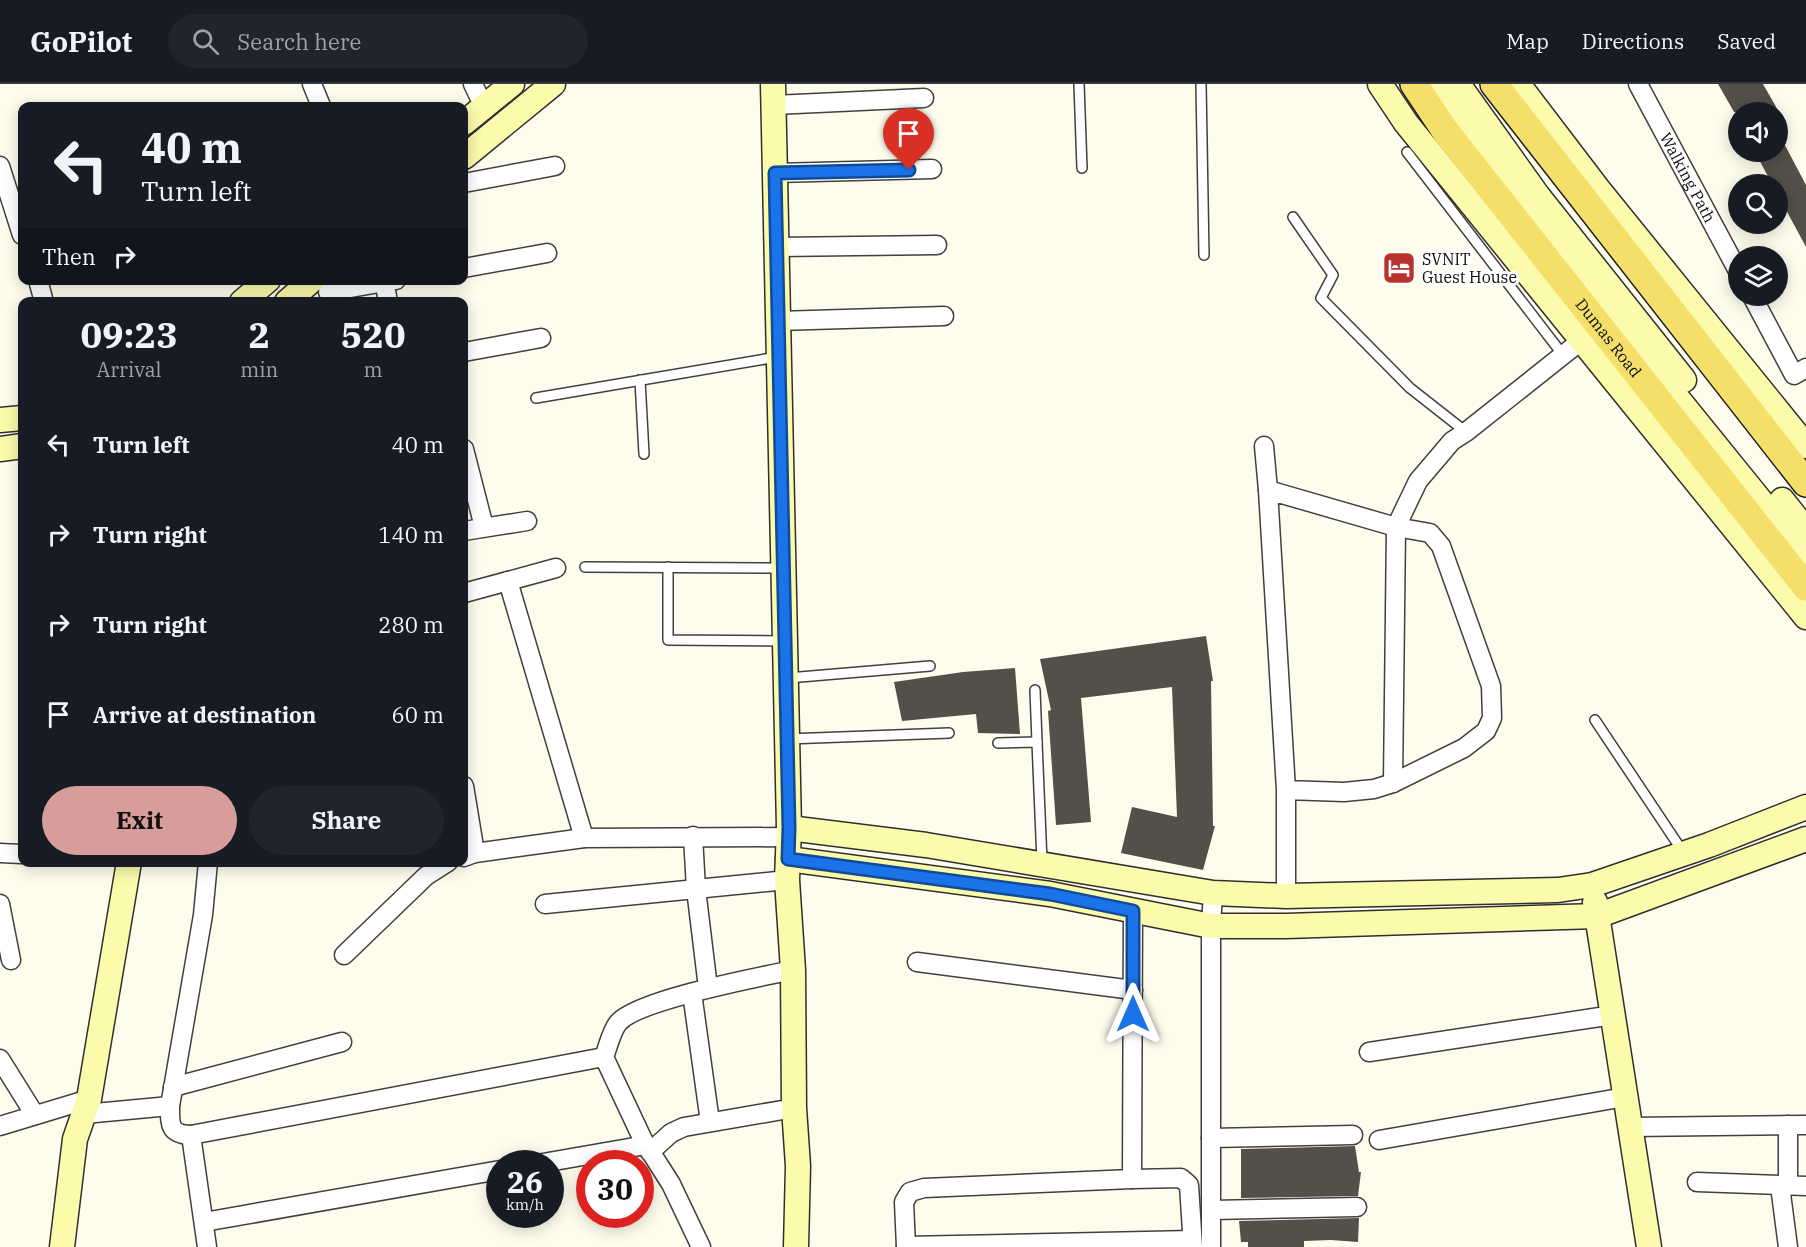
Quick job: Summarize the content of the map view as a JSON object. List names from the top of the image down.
{
  "streets": {
    "main road": ["Dumas Road"],
    "street": ["Walking Path"]
  },
  "places": {
    "hotel": ["SVNIT Guest House"]
  },
  "page": {
    "header": "GoPilot",
    "search": "Search here",
    "nav": ["Map", "Directions", "Saved"],
    "turn": ["40 m", "Turn left"],
    "then": "Then",
    "eta": [
      "09:23",
      "Arrival",
      "2",
      "min",
      "520",
      "m"
    ],
    "list": [
      {
        "name": "Turn left",
        "value": "40 m"
      },
      {
        "name": "Turn right",
        "value": "140 m"
      },
      {
        "name": "Turn right",
        "value": "280 m"
      },
      {
        "name": "Arrive at destination",
        "value": "60 m"
      }
    ],
    "buttons": ["Exit", "Share"],
    "speed": "26 km/h",
    "limit": "30"
  }
}
